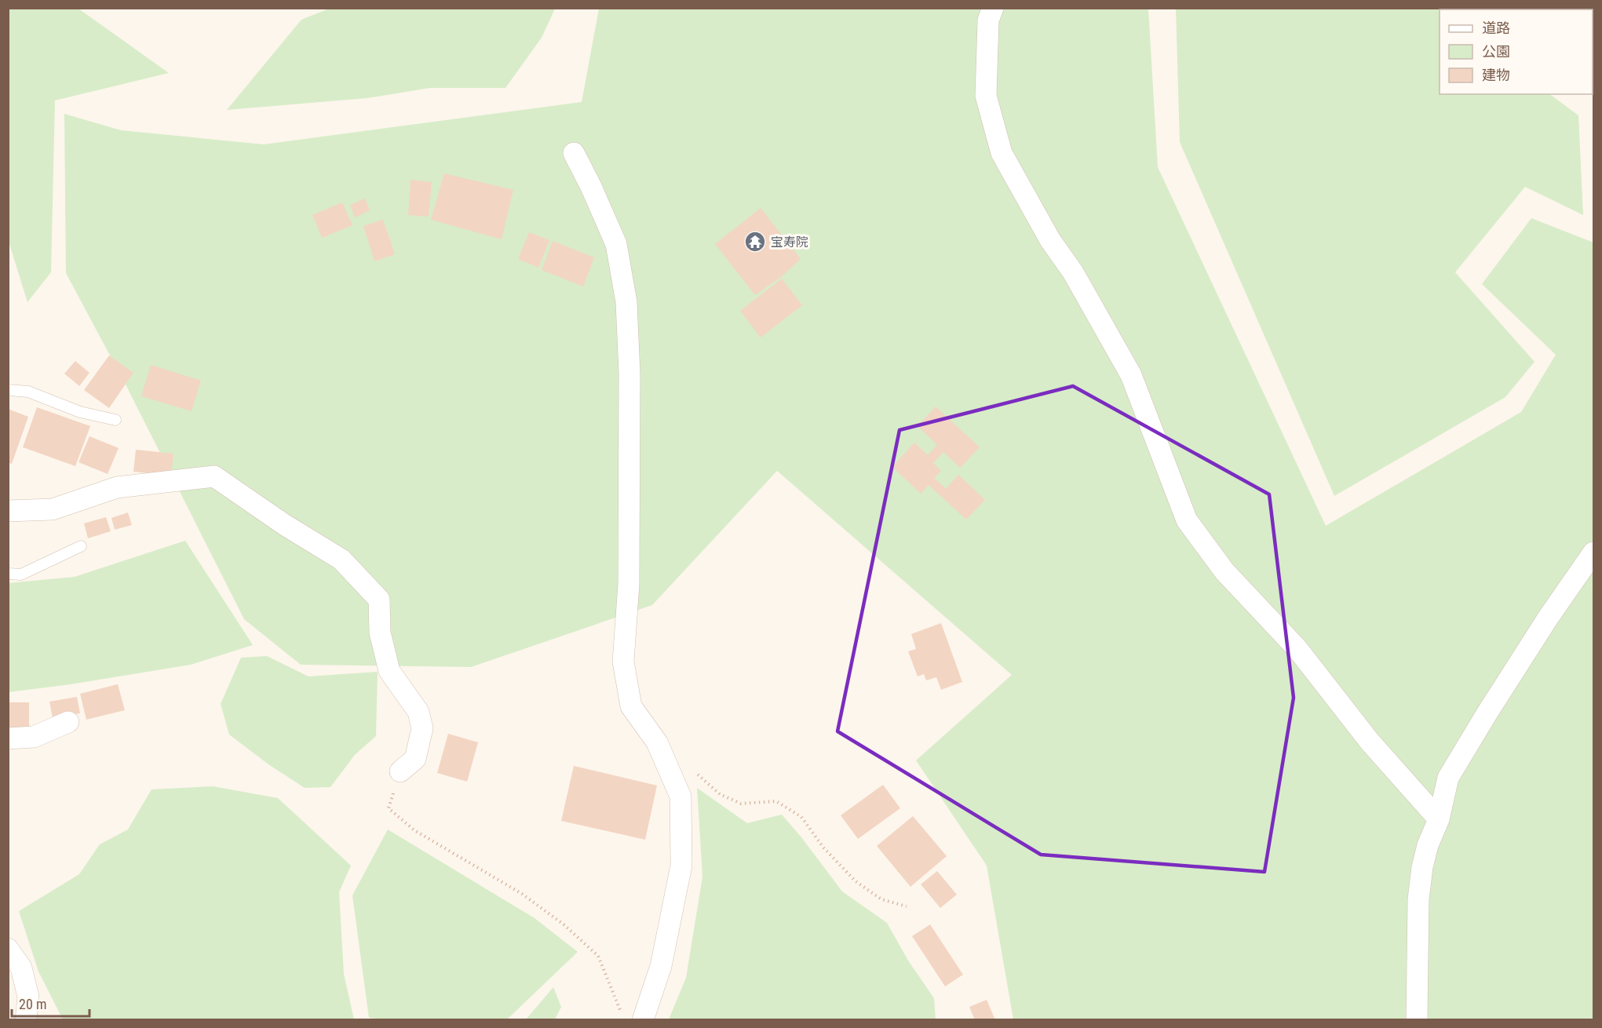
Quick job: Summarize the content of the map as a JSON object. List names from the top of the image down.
{
  "places": {
    "temple": ["宝寿院"]
  },
  "legend": ["道路", "公園", "建物"],
  "scale_bar": "20 m"
}
